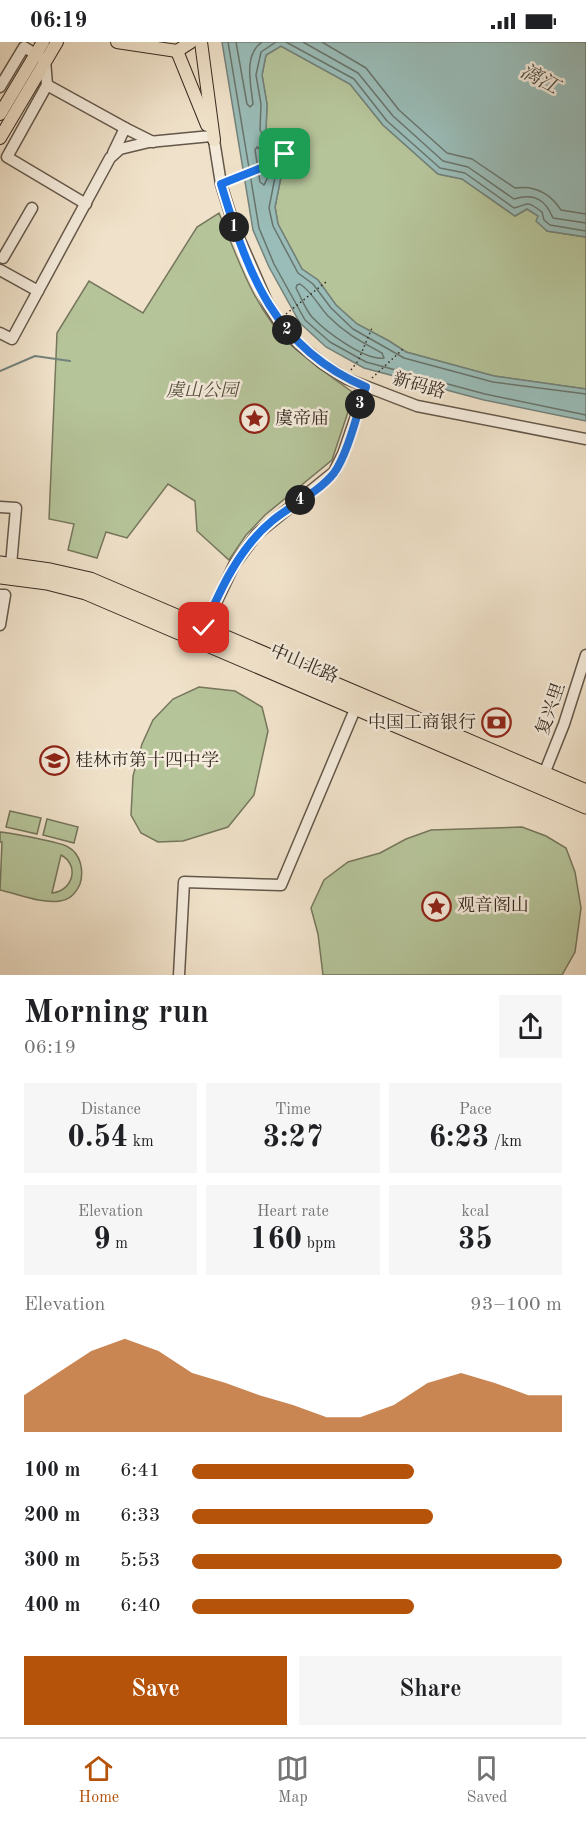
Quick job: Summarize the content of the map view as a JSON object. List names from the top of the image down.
{
  "streets": {
    "highway": ["中山北路"],
    "street": ["新码路", "复兴里"]
  },
  "crossings": [
    ["中山北路", "复兴里"]
  ],
  "water": ["漓江"],
  "parks": ["虞山公园"],
  "places": {
    "place": ["虞帝庙", "观音阁山"],
    "bank": ["中国工商银行"],
    "school or university": ["桂林市第十四中学"]
  },
  "page": {
    "status": "06:19",
    "pins": [
      "1",
      "2",
      "3",
      "4"
    ],
    "heading": ["Morning run", "06:19"],
    "stats": [
      ["Distance", "0.54 km"],
      ["Time", "3:27"],
      ["Pace", "6:23 /km"],
      ["Elevation", "9 m"],
      ["Heart rate", "160 bpm"],
      ["kcal", "35"]
    ],
    "chart": ["Elevation", "93–100 m"],
    "list": [
      {
        "name": "100 m",
        "note": "6:41"
      },
      {
        "name": "200 m",
        "note": "6:33"
      },
      {
        "name": "300 m",
        "note": "5:53"
      },
      {
        "name": "400 m",
        "note": "6:40"
      }
    ],
    "buttons": ["Save", "Share"],
    "tabs": ["Home", "Map", "Saved"]
  }
}
